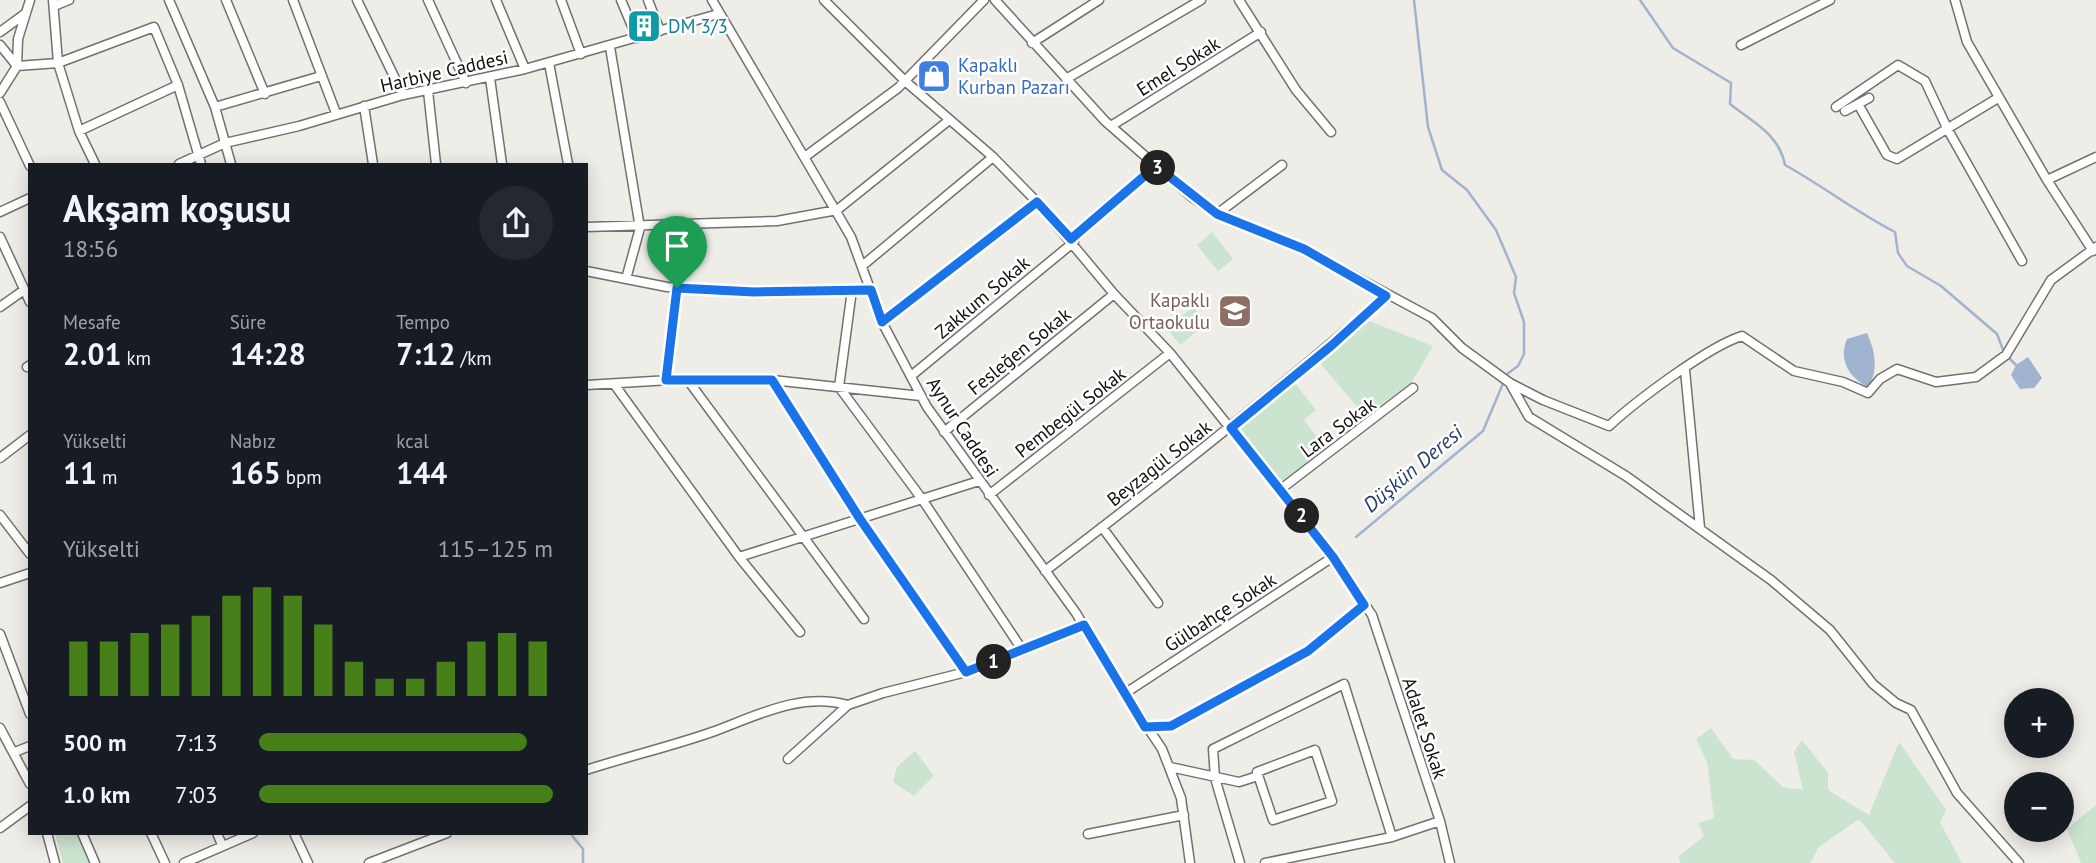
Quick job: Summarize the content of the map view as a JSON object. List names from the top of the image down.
{
  "streets": {
    "street": [
      "Emel Sokak",
      "Harbiye Caddesi",
      "Zakkum Sokak",
      "Fesleğen Sokak",
      "Pembegül Sokak",
      "Aynur Caddesi",
      "Lara Sokak",
      "Beyzagül Sokak",
      "Gülbahçe Sokak",
      "Adalet Sokak"
    ]
  },
  "crossings": [
    ["Harbiye Caddesi", "Aynur Caddesi"],
    ["Zakkum Sokak", "Aynur Caddesi"],
    ["Zakkum Sokak", "Adalet Sokak"],
    ["Fesleğen Sokak", "Aynur Caddesi"],
    ["Fesleğen Sokak", "Adalet Sokak"],
    ["Pembegül Sokak", "Aynur Caddesi"],
    ["Pembegül Sokak", "Adalet Sokak"],
    ["Aynur Caddesi", "Beyzagül Sokak"],
    ["Aynur Caddesi", "Gülbahçe Sokak"],
    ["Lara Sokak", "Adalet Sokak"],
    ["Beyzagül Sokak", "Adalet Sokak"],
    ["Gülbahçe Sokak", "Adalet Sokak"]
  ],
  "water": ["Düşkün Deresi"],
  "places": {
    "building": ["DM 3/3"],
    "shop": ["Kapaklı Kurban Pazarı"],
    "school or university": ["Kapaklı Ortaokulu"]
  },
  "page": {
    "pins": ["3", "2", "1"],
    "heading": ["Akşam koşusu", "18:56"],
    "stats": [
      ["Mesafe", "2.01 km"],
      ["Süre", "14:28"],
      ["Tempo", "7:12 /km"],
      ["Yükselti", "11 m"],
      ["Nabız", "165 bpm"],
      ["kcal", "144"]
    ],
    "chart": ["Yükselti", "115–125 m"],
    "map_buttons": ["+", "−"],
    "list": [
      {
        "name": "500 m",
        "note": "7:13"
      },
      {
        "name": "1.0 km",
        "note": "7:03"
      }
    ]
  }
}
